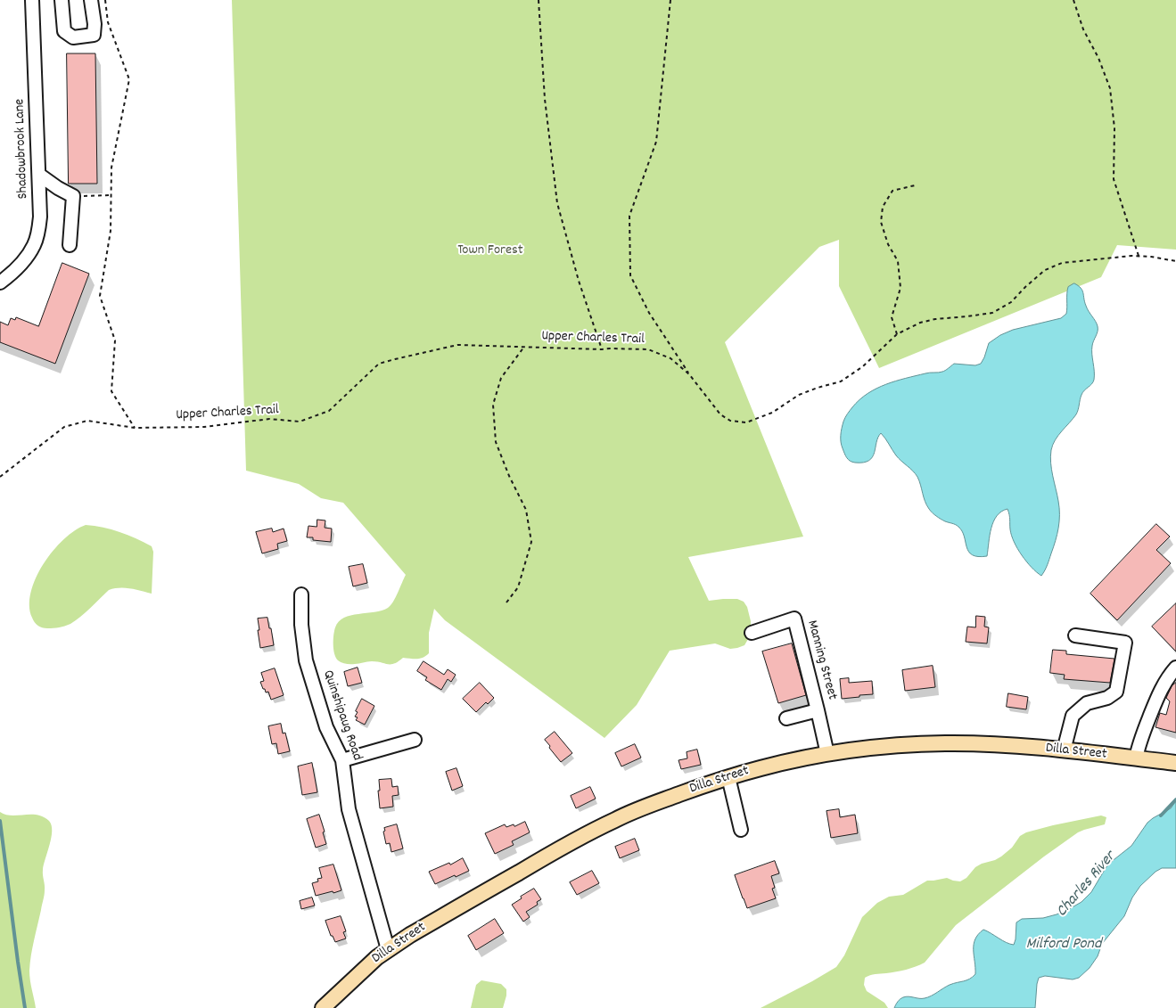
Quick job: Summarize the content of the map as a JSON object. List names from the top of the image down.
{
  "streets": {
    "main road": ["Dilla Street"],
    "street": ["Shadowbrook Lane", "Manning Street", "Quinshipaug Road"],
    "path": ["Upper Charles Trail"]
  },
  "crossings": [
    ["Manning Street", "Dilla Street"],
    ["Quinshipaug Road", "Dilla Street"]
  ],
  "water": ["Charles River", "Milford Pond"],
  "parks": ["Town Forest"]
}
